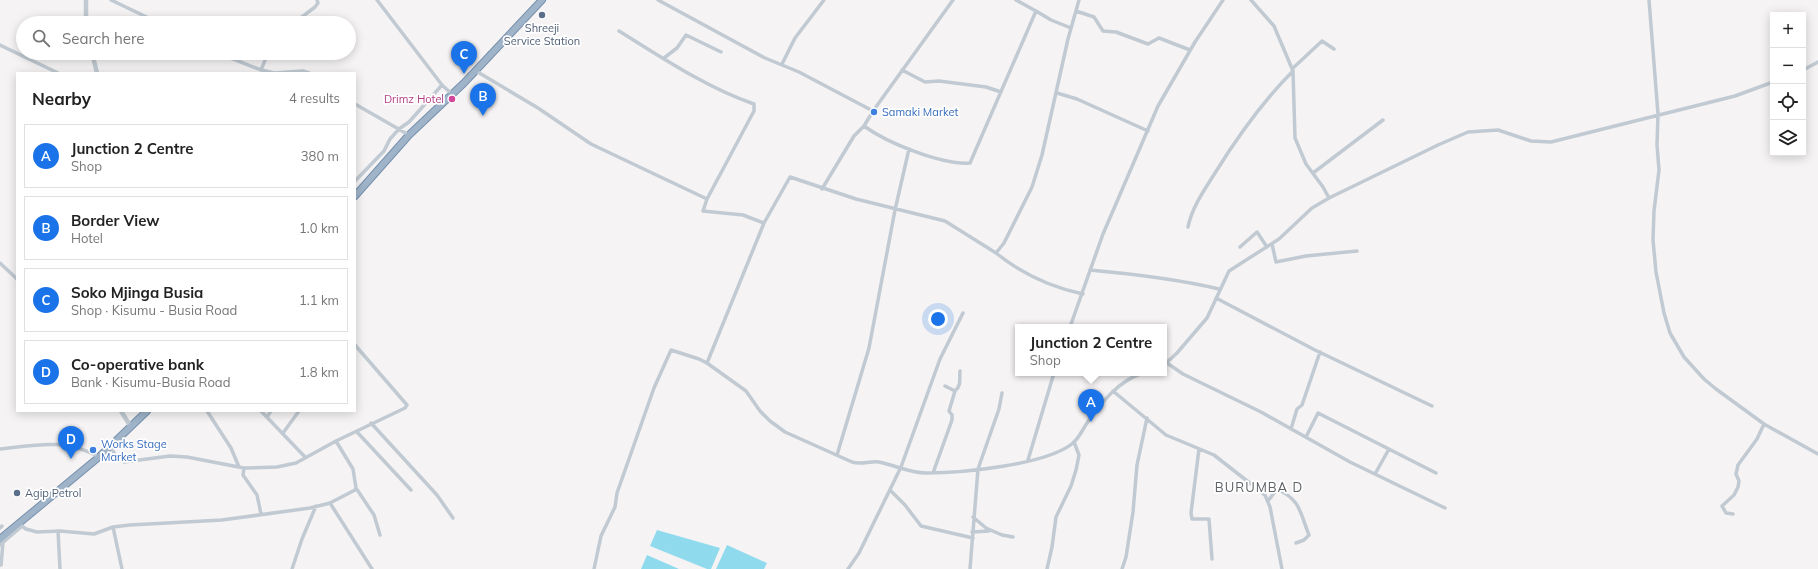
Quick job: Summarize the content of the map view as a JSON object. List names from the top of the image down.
{
  "districts": ["BURUMBA D"],
  "places": [
    "Shreeji Service Station",
    "Drimz Hotel",
    "Samaki Market",
    "Works Stage Market",
    "Agip Petrol"
  ],
  "page": {
    "map_buttons": ["+", "−"],
    "search": "Search here",
    "pins": [
      "C",
      "B",
      "A",
      "D"
    ],
    "heading": ["Nearby", "4 results"],
    "list": [
      {
        "mark": "A",
        "name": "Junction 2 Centre",
        "note": "Shop",
        "value": "380 m"
      },
      {
        "mark": "B",
        "name": "Border View",
        "note": "Hotel",
        "value": "1.0 km"
      },
      {
        "mark": "C",
        "name": "Soko Mjinga Busia",
        "note": "Shop · Kisumu - Busia Road",
        "value": "1.1 km"
      },
      {
        "mark": "D",
        "name": "Co-operative bank",
        "note": "Bank · Kisumu-Busia Road",
        "value": "1.8 km"
      }
    ],
    "popup": ["Junction 2 Centre", "Shop"]
  }
}
